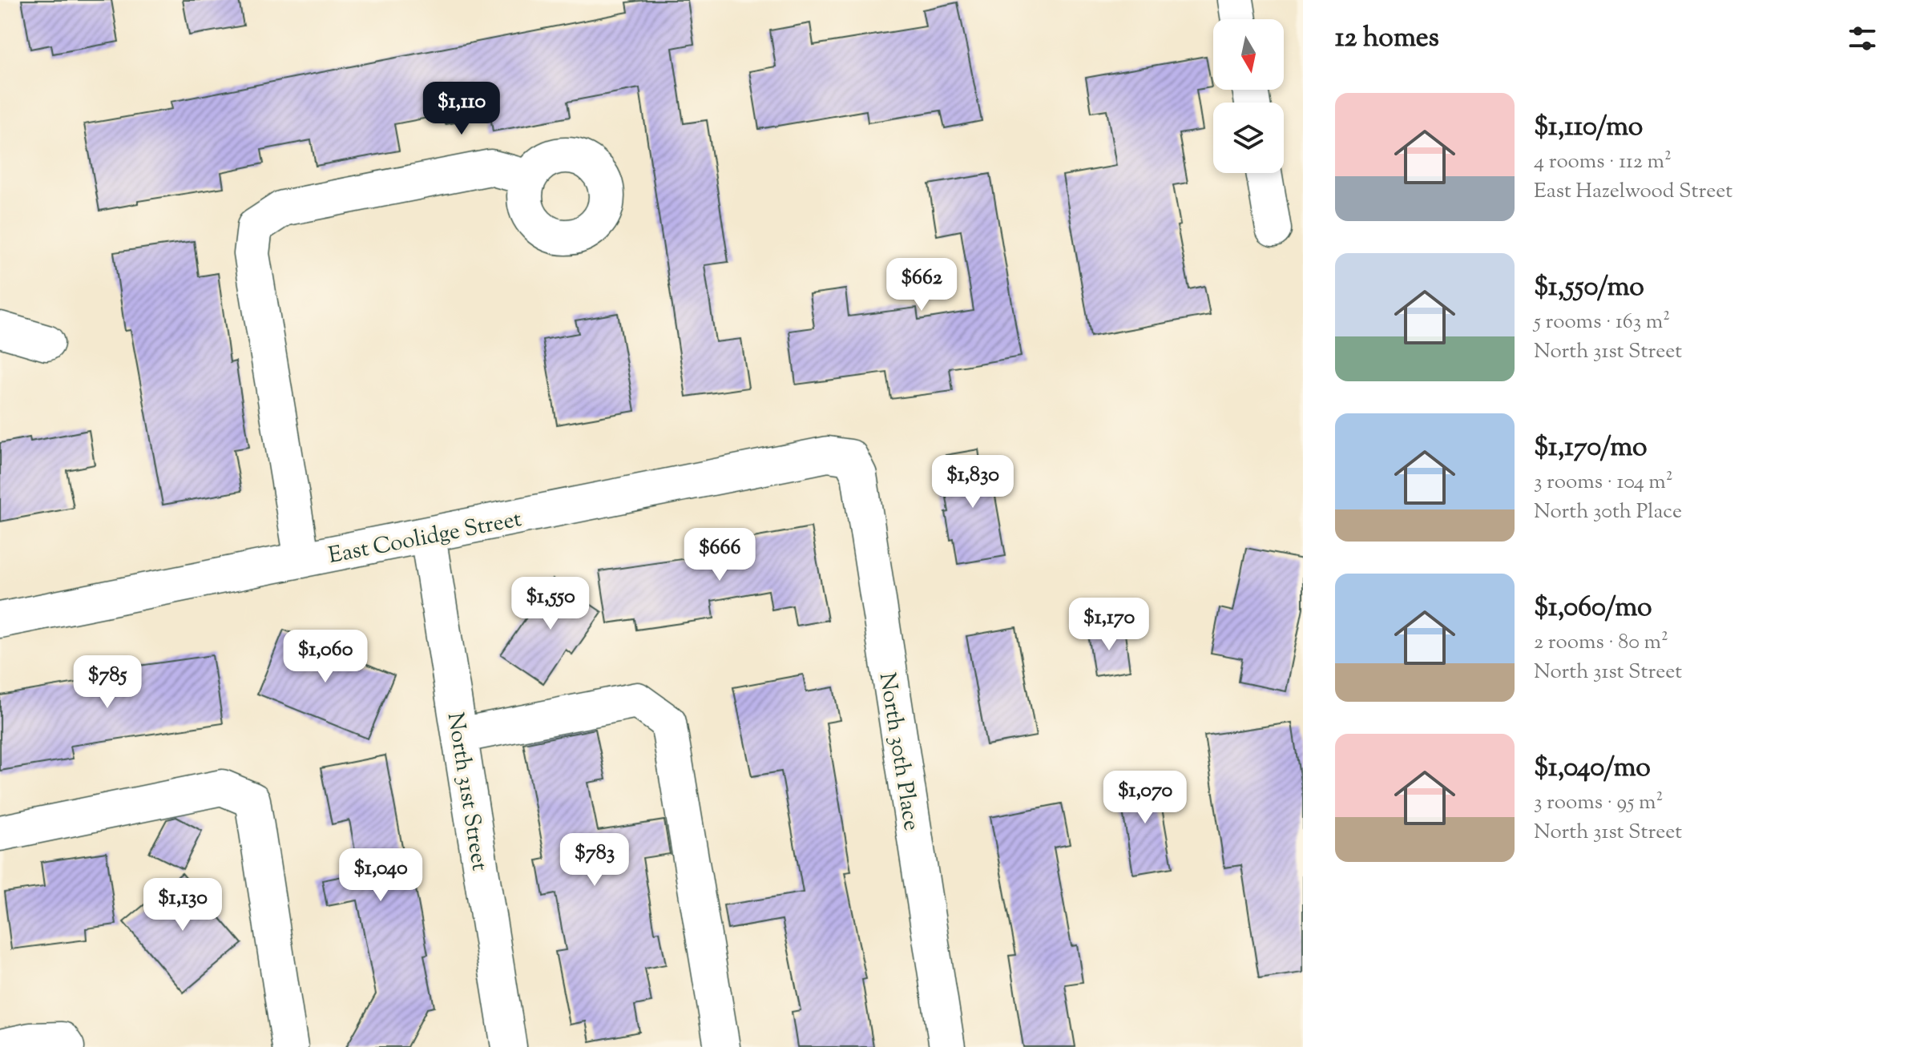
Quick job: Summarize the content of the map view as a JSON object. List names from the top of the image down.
{
  "streets": {
    "street": ["East Coolidge Street", "North 30th Place", "North 31st Street"]
  },
  "crossings": [
    ["East Coolidge Street", "North 30th Place"],
    ["East Coolidge Street", "North 31st Street"]
  ],
  "north": "bottom",
  "page": {
    "heading": "12 homes",
    "list": [
      {
        "name": "$1,110/mo",
        "note": "4 rooms · 112 m² · East Hazelwood Street"
      },
      {
        "name": "$1,550/mo",
        "note": "5 rooms · 163 m² · North 31st Street"
      },
      {
        "name": "$1,170/mo",
        "note": "3 rooms · 104 m² · North 30th Place"
      },
      {
        "name": "$1,060/mo",
        "note": "2 rooms · 80 m² · North 31st Street"
      },
      {
        "name": "$1,040/mo",
        "note": "3 rooms · 95 m² · North 31st Street"
      }
    ],
    "price": [
      "$1,110",
      "$662",
      "$1,830",
      "$666",
      "$1,550",
      "$1,170",
      "$1,060",
      "$785",
      "$1,070",
      "$783",
      "$1,040",
      "$1,130"
    ]
  }
}
